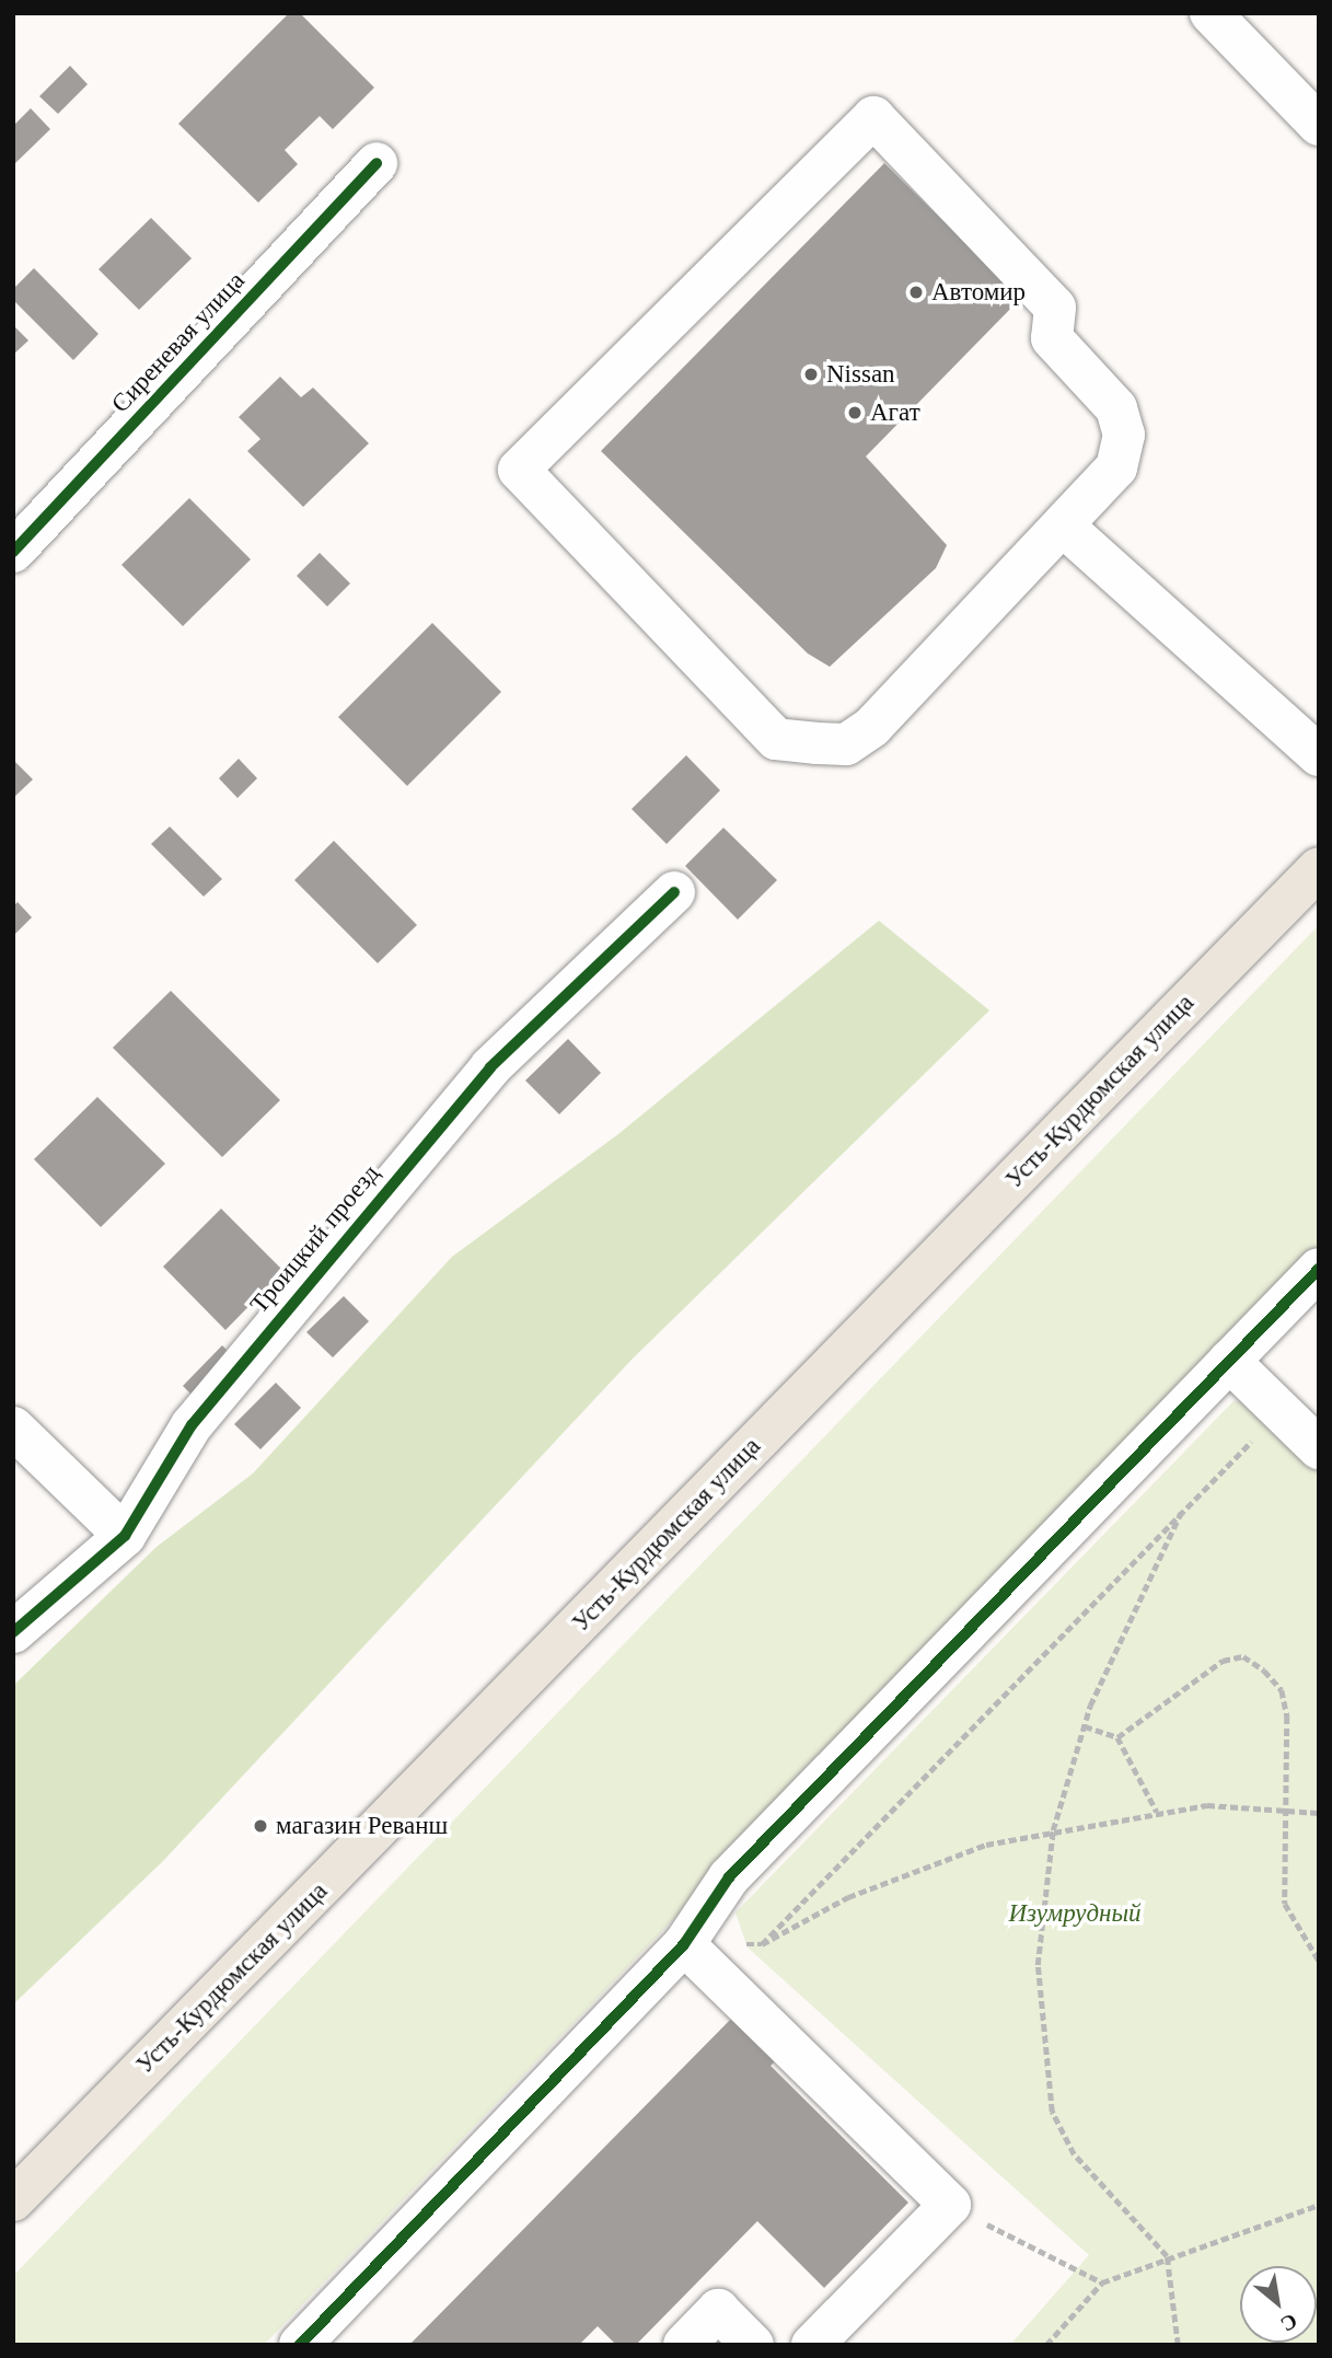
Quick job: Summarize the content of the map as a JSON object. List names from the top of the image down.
{
  "streets": {
    "main road": ["Усть-Курдюмская улица"],
    "street": ["Сиреневая улица", "Троицкий проезд"]
  },
  "parks": ["Изумрудный"],
  "places": [
    "Автомир",
    "Nissan",
    "Агат",
    "магазин Реванш"
  ],
  "north": "bottom right"
}
